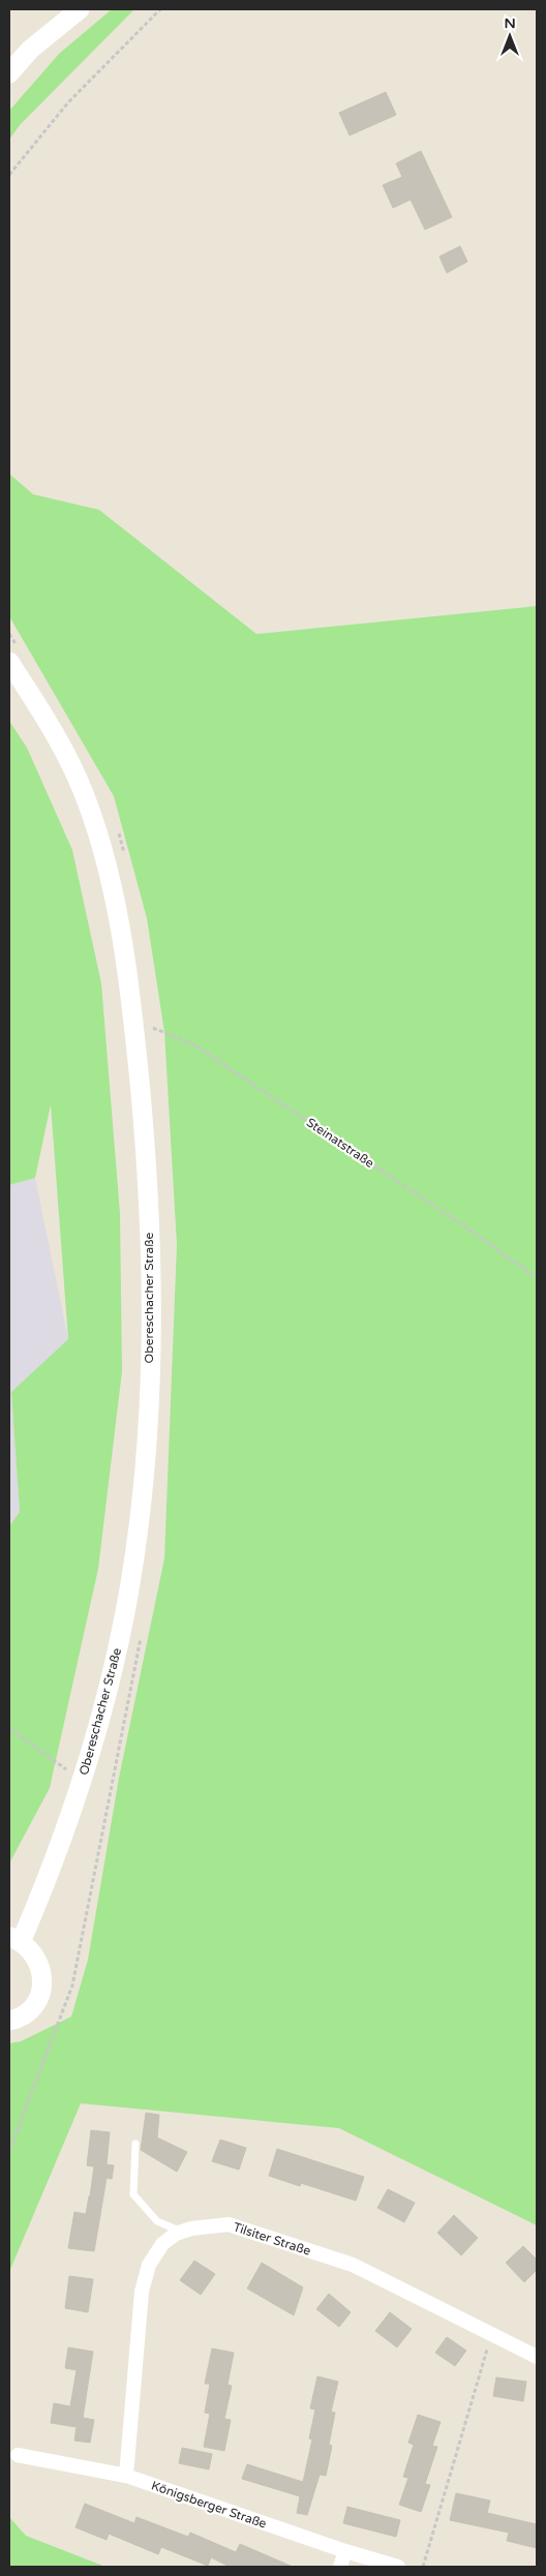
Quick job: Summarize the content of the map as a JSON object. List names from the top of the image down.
{
  "streets": {
    "main road": ["Obereschacher Straße"],
    "street": ["Tilsiter Straße", "Königsberger Straße"],
    "path": ["Steinatstraße"]
  },
  "crossings": [
    ["Steinatstraße", "Obereschacher Straße"],
    ["Tilsiter Straße", "Königsberger Straße"]
  ],
  "north": "top"
}
